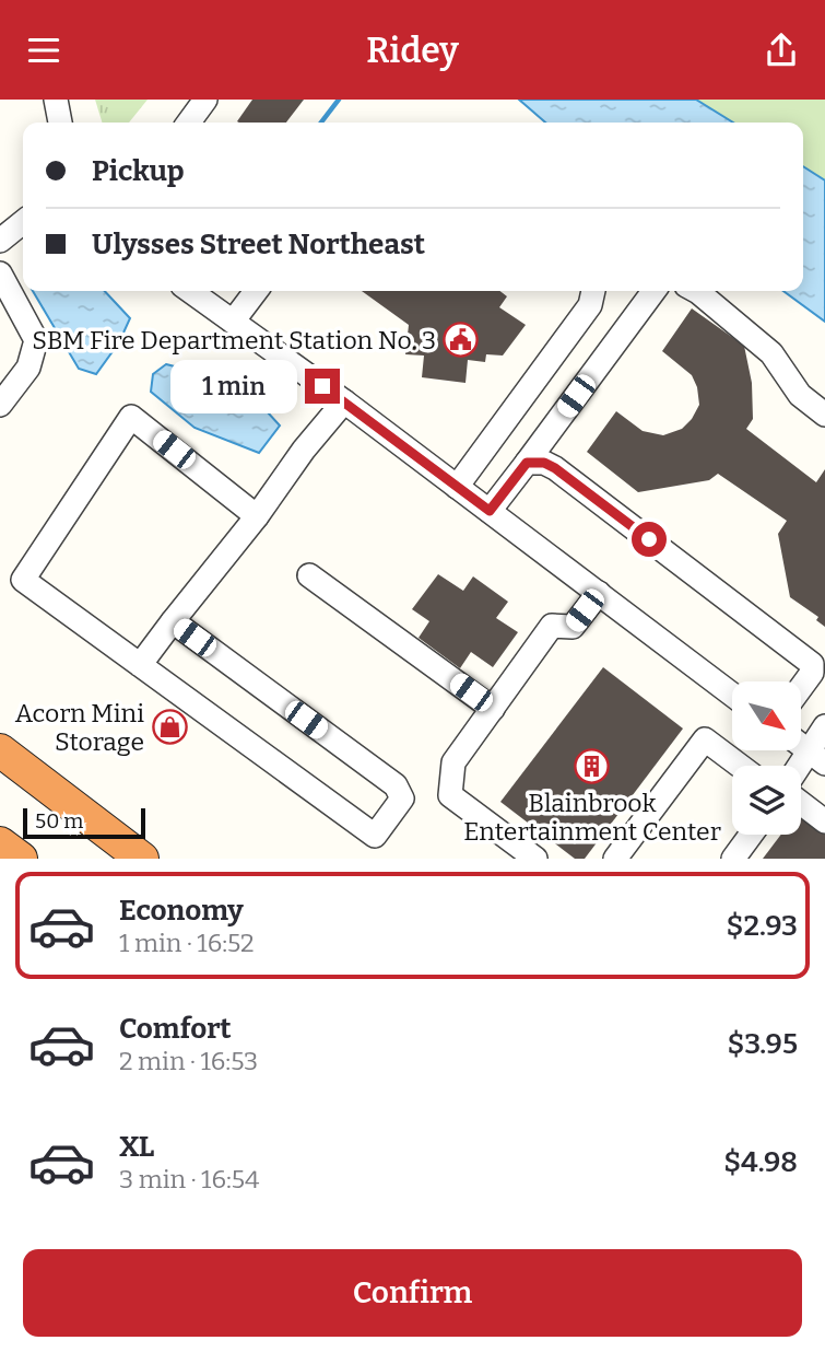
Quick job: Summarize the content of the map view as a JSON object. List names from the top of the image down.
{
  "places": {
    "public building": ["SBM Fire Department Station No. 3"],
    "shop": ["Acorn Mini Storage"],
    "building": ["Blainbrook Entertainment Center"]
  },
  "scale_bar": "50 m",
  "north": "bottom right",
  "page": {
    "header": "Ridey",
    "banner": ["Pickup", "Ulysses Street Northeast"],
    "bubble": "1 min",
    "scale": "50 m",
    "list": [
      {
        "name": "Economy",
        "note": "1 min · 16:52",
        "value": "$2.93"
      },
      {
        "name": "Comfort",
        "note": "2 min · 16:53",
        "value": "$3.95"
      },
      {
        "name": "XL",
        "note": "3 min · 16:54",
        "value": "$4.98"
      }
    ],
    "buttons": "Confirm"
  }
}
